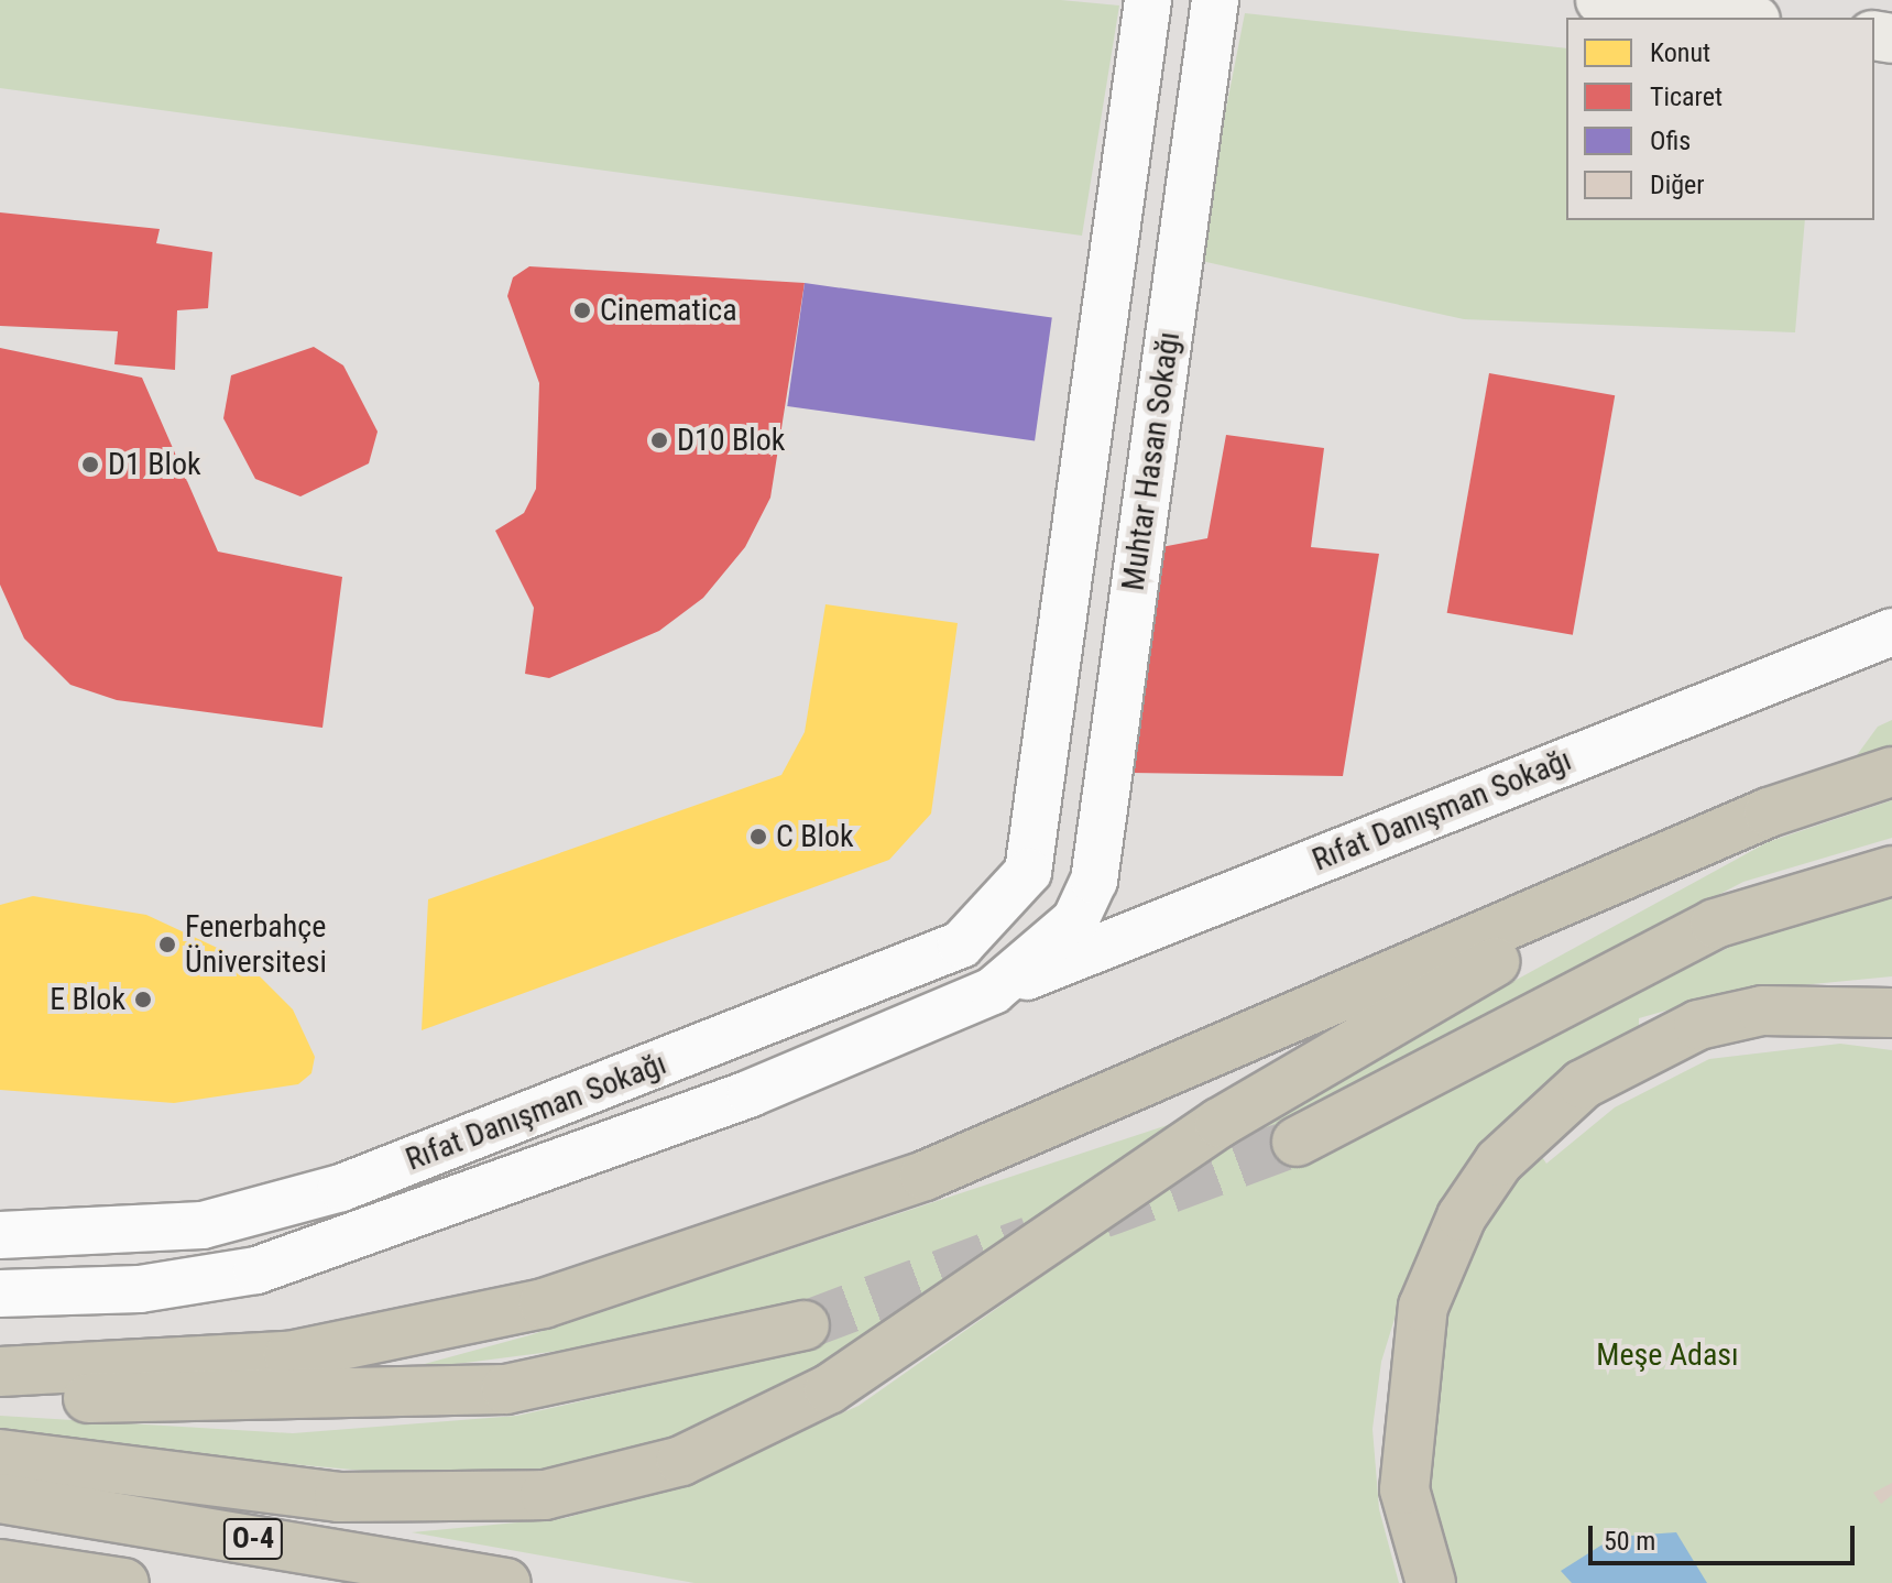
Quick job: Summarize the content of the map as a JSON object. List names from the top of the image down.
{
  "streets": {
    "highway": ["O-4"],
    "street": ["Muhtar Hasan Sokağı", "Rıfat Danışman Sokağı"]
  },
  "crossings": [
    ["Muhtar Hasan Sokağı", "Rıfat Danışman Sokağı"]
  ],
  "parks": ["Meşe Adası"],
  "places": [
    "Cinematica",
    "D10 Blok",
    "D1 Blok",
    "C Blok",
    "Fenerbahçe Üniversitesi",
    "E Blok"
  ],
  "legend": [
    "Konut",
    "Ticaret",
    "Ofis",
    "Diğer"
  ],
  "scale_bar": "50 m"
}
